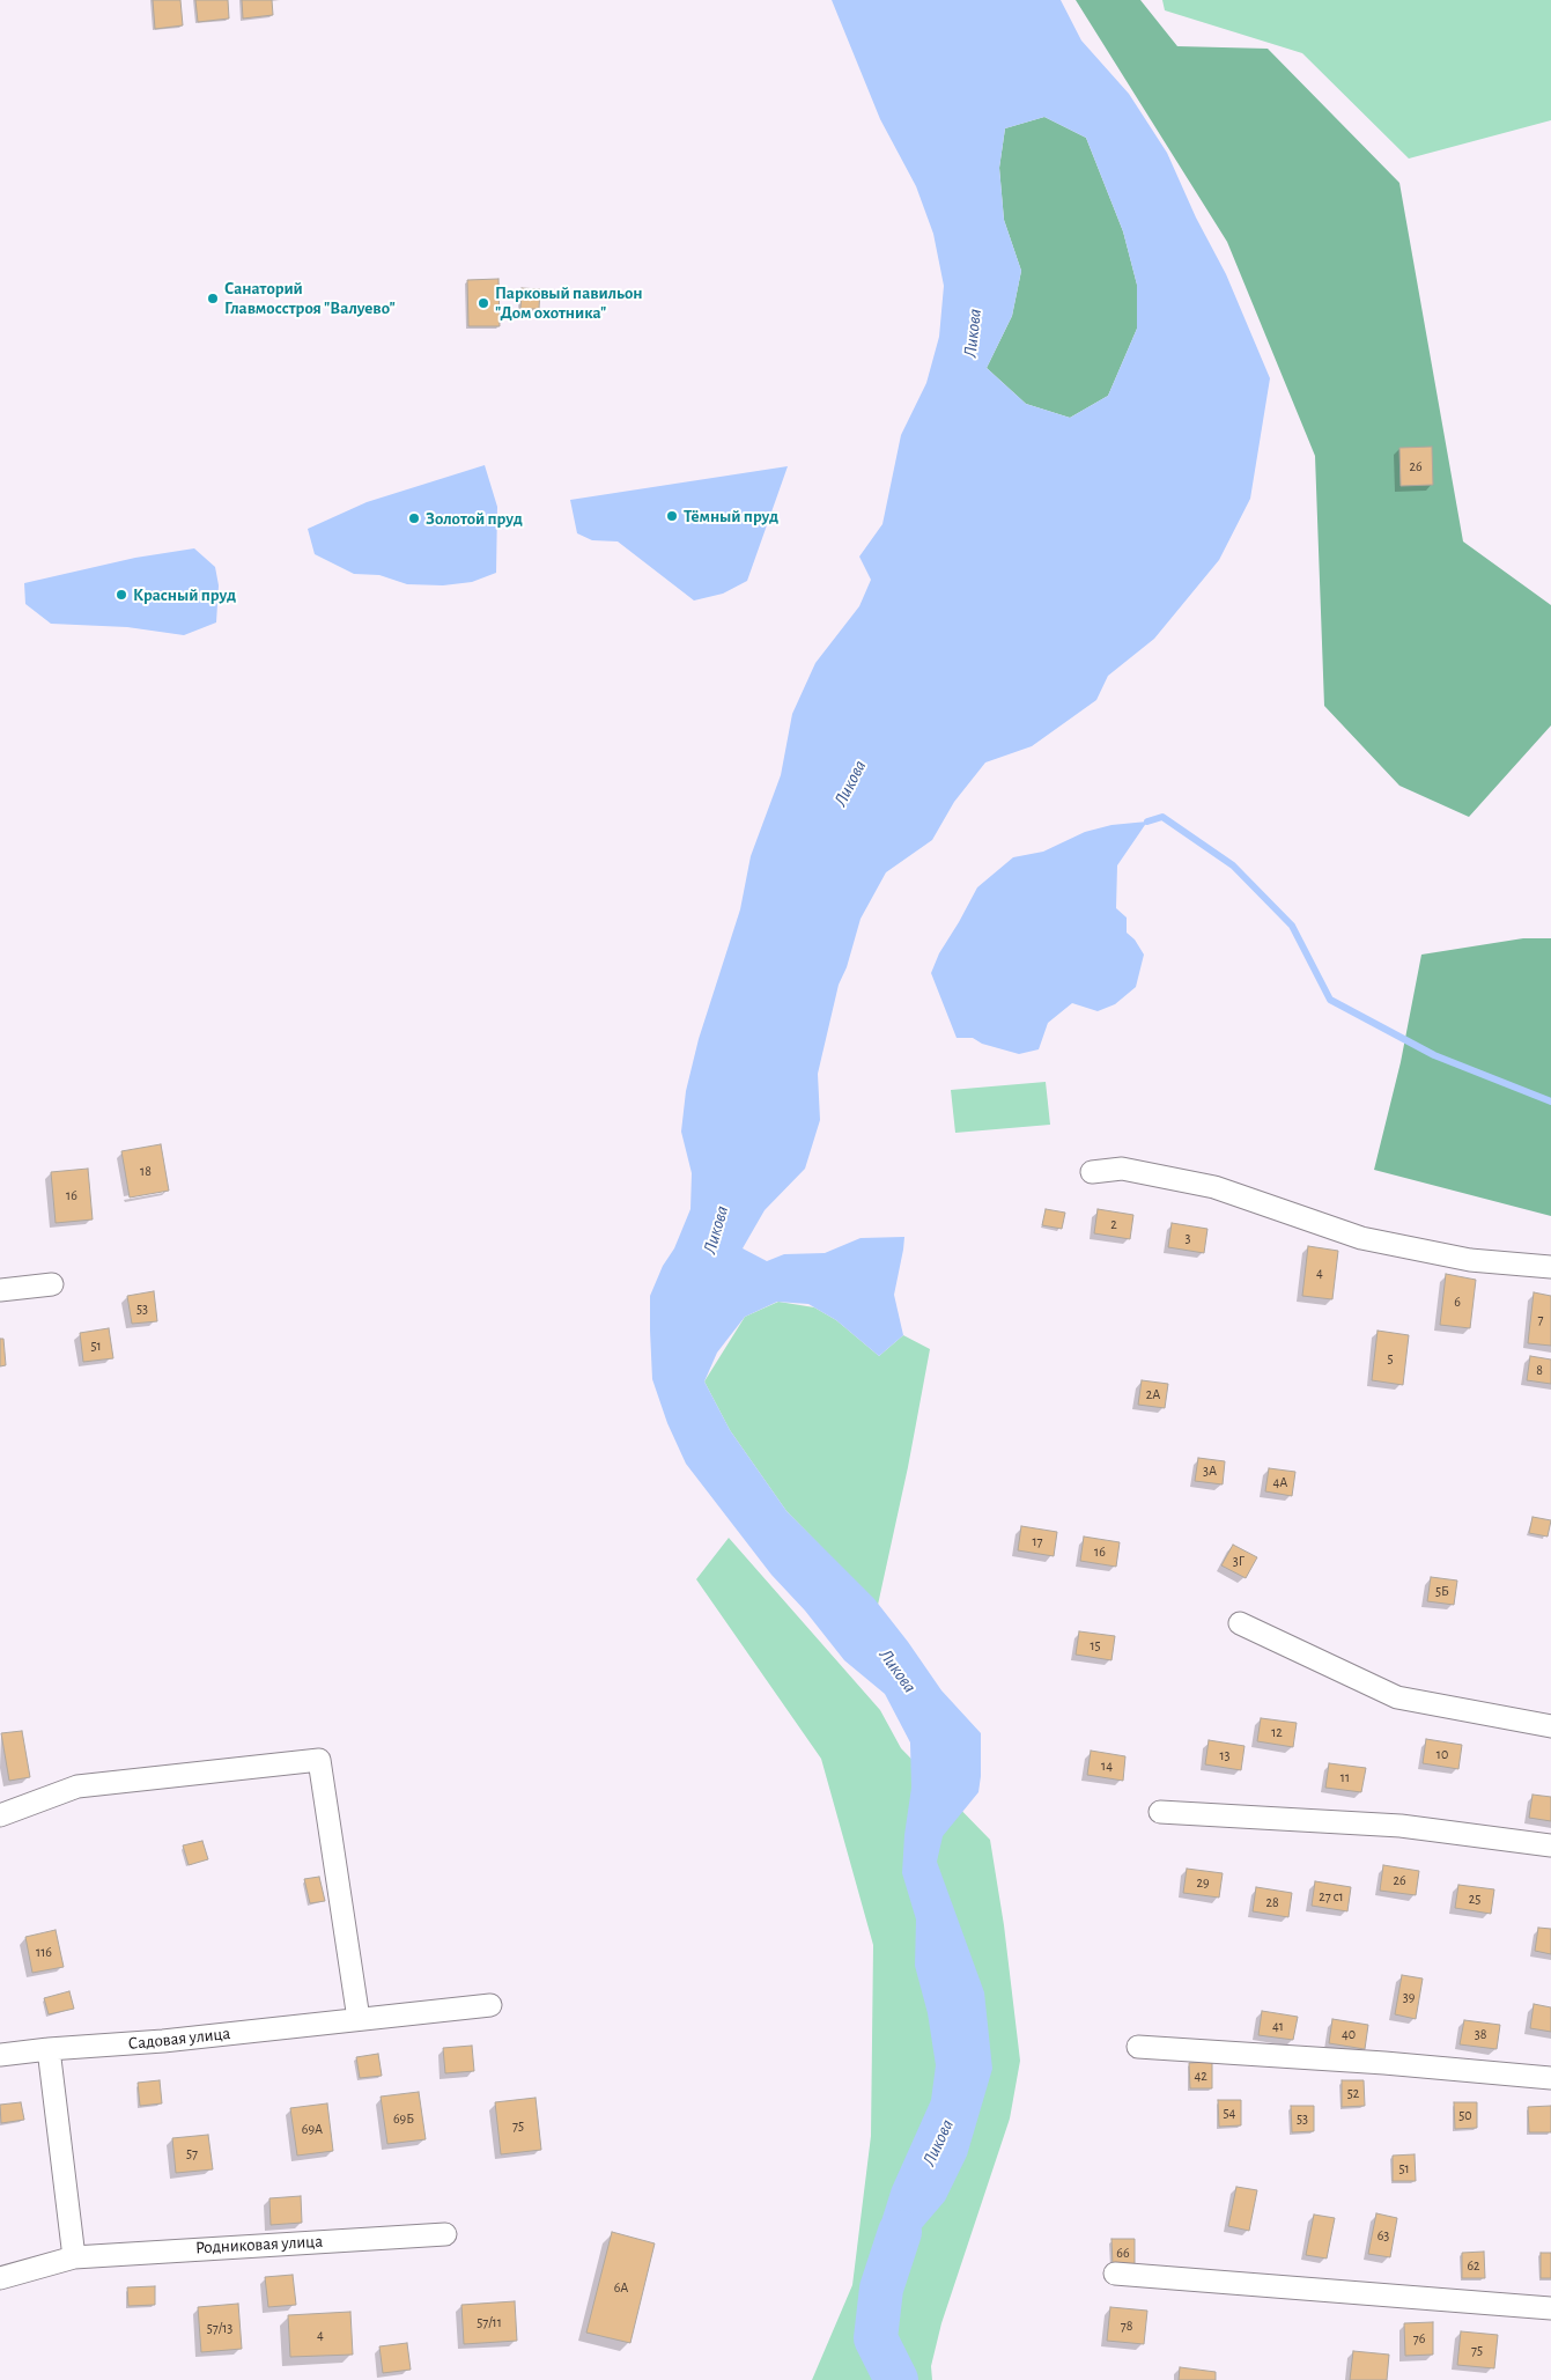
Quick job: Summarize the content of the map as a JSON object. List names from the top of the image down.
{
  "streets": {
    "street": ["Садовая улица", "Родниковая улица"]
  },
  "water": ["Ликова"],
  "places": [
    "Санаторий Главмосстроя \"Валуево\"",
    "Парковый павильон \"Дом охотника\"",
    "Тёмный пруд",
    "Золотой пруд",
    "Красный пруд"
  ],
  "house_numbers": [
    "26",
    "18",
    "16",
    "2",
    "3",
    "4",
    "6",
    "53",
    "7",
    "51",
    "5",
    "8",
    "2А",
    "3А",
    "4А",
    "17",
    "16",
    "3Г",
    "5Б",
    "15",
    "12",
    "10",
    "13",
    "14",
    "11",
    "26",
    "29",
    "27 с1",
    "25",
    "28",
    "116",
    "39",
    "41",
    "40",
    "38",
    "42",
    "52",
    "54",
    "50",
    "69Б",
    "53",
    "75",
    "69А",
    "57",
    "51",
    "63",
    "66",
    "62",
    "6А",
    "57/11",
    "78",
    "57/13",
    "4",
    "76",
    "75"
  ]
}
